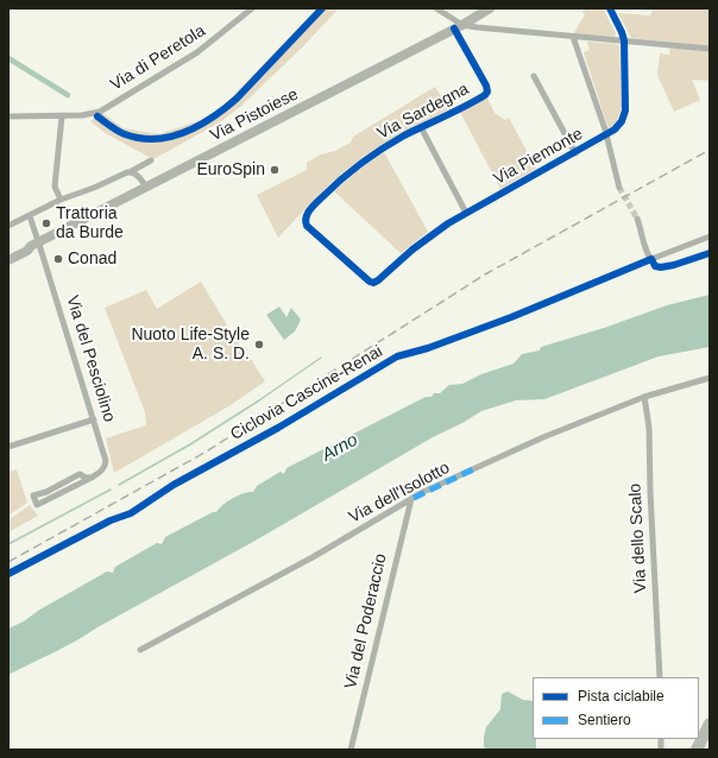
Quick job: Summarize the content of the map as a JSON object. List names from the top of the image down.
{
  "streets": {
    "main road": ["Via Pistoiese"],
    "street": [
      "Via di Peretola",
      "Via Sardegna",
      "Via Piemonte",
      "Via del Pesciolino",
      "Via dell'Isolotto",
      "Via dello Scalo",
      "Via del Poderaccio"
    ],
    "cycle path": ["Ciclovia Cascine-Renai"]
  },
  "crossings": [
    ["Via Sardegna", "Via Pistoiese"],
    ["Via Sardegna", "Via Piemonte"],
    ["Via Pistoiese", "Via del Pesciolino"],
    ["Via dell'Isolotto", "Via dello Scalo"],
    ["Via dell'Isolotto", "Via del Poderaccio"]
  ],
  "water": ["Arno"],
  "places": [
    "EuroSpin",
    "Trattoria da Burde",
    "Conad",
    "Nuoto Life-Style A. S. D."
  ],
  "legend": ["Pista ciclabile", "Sentiero"]
}
